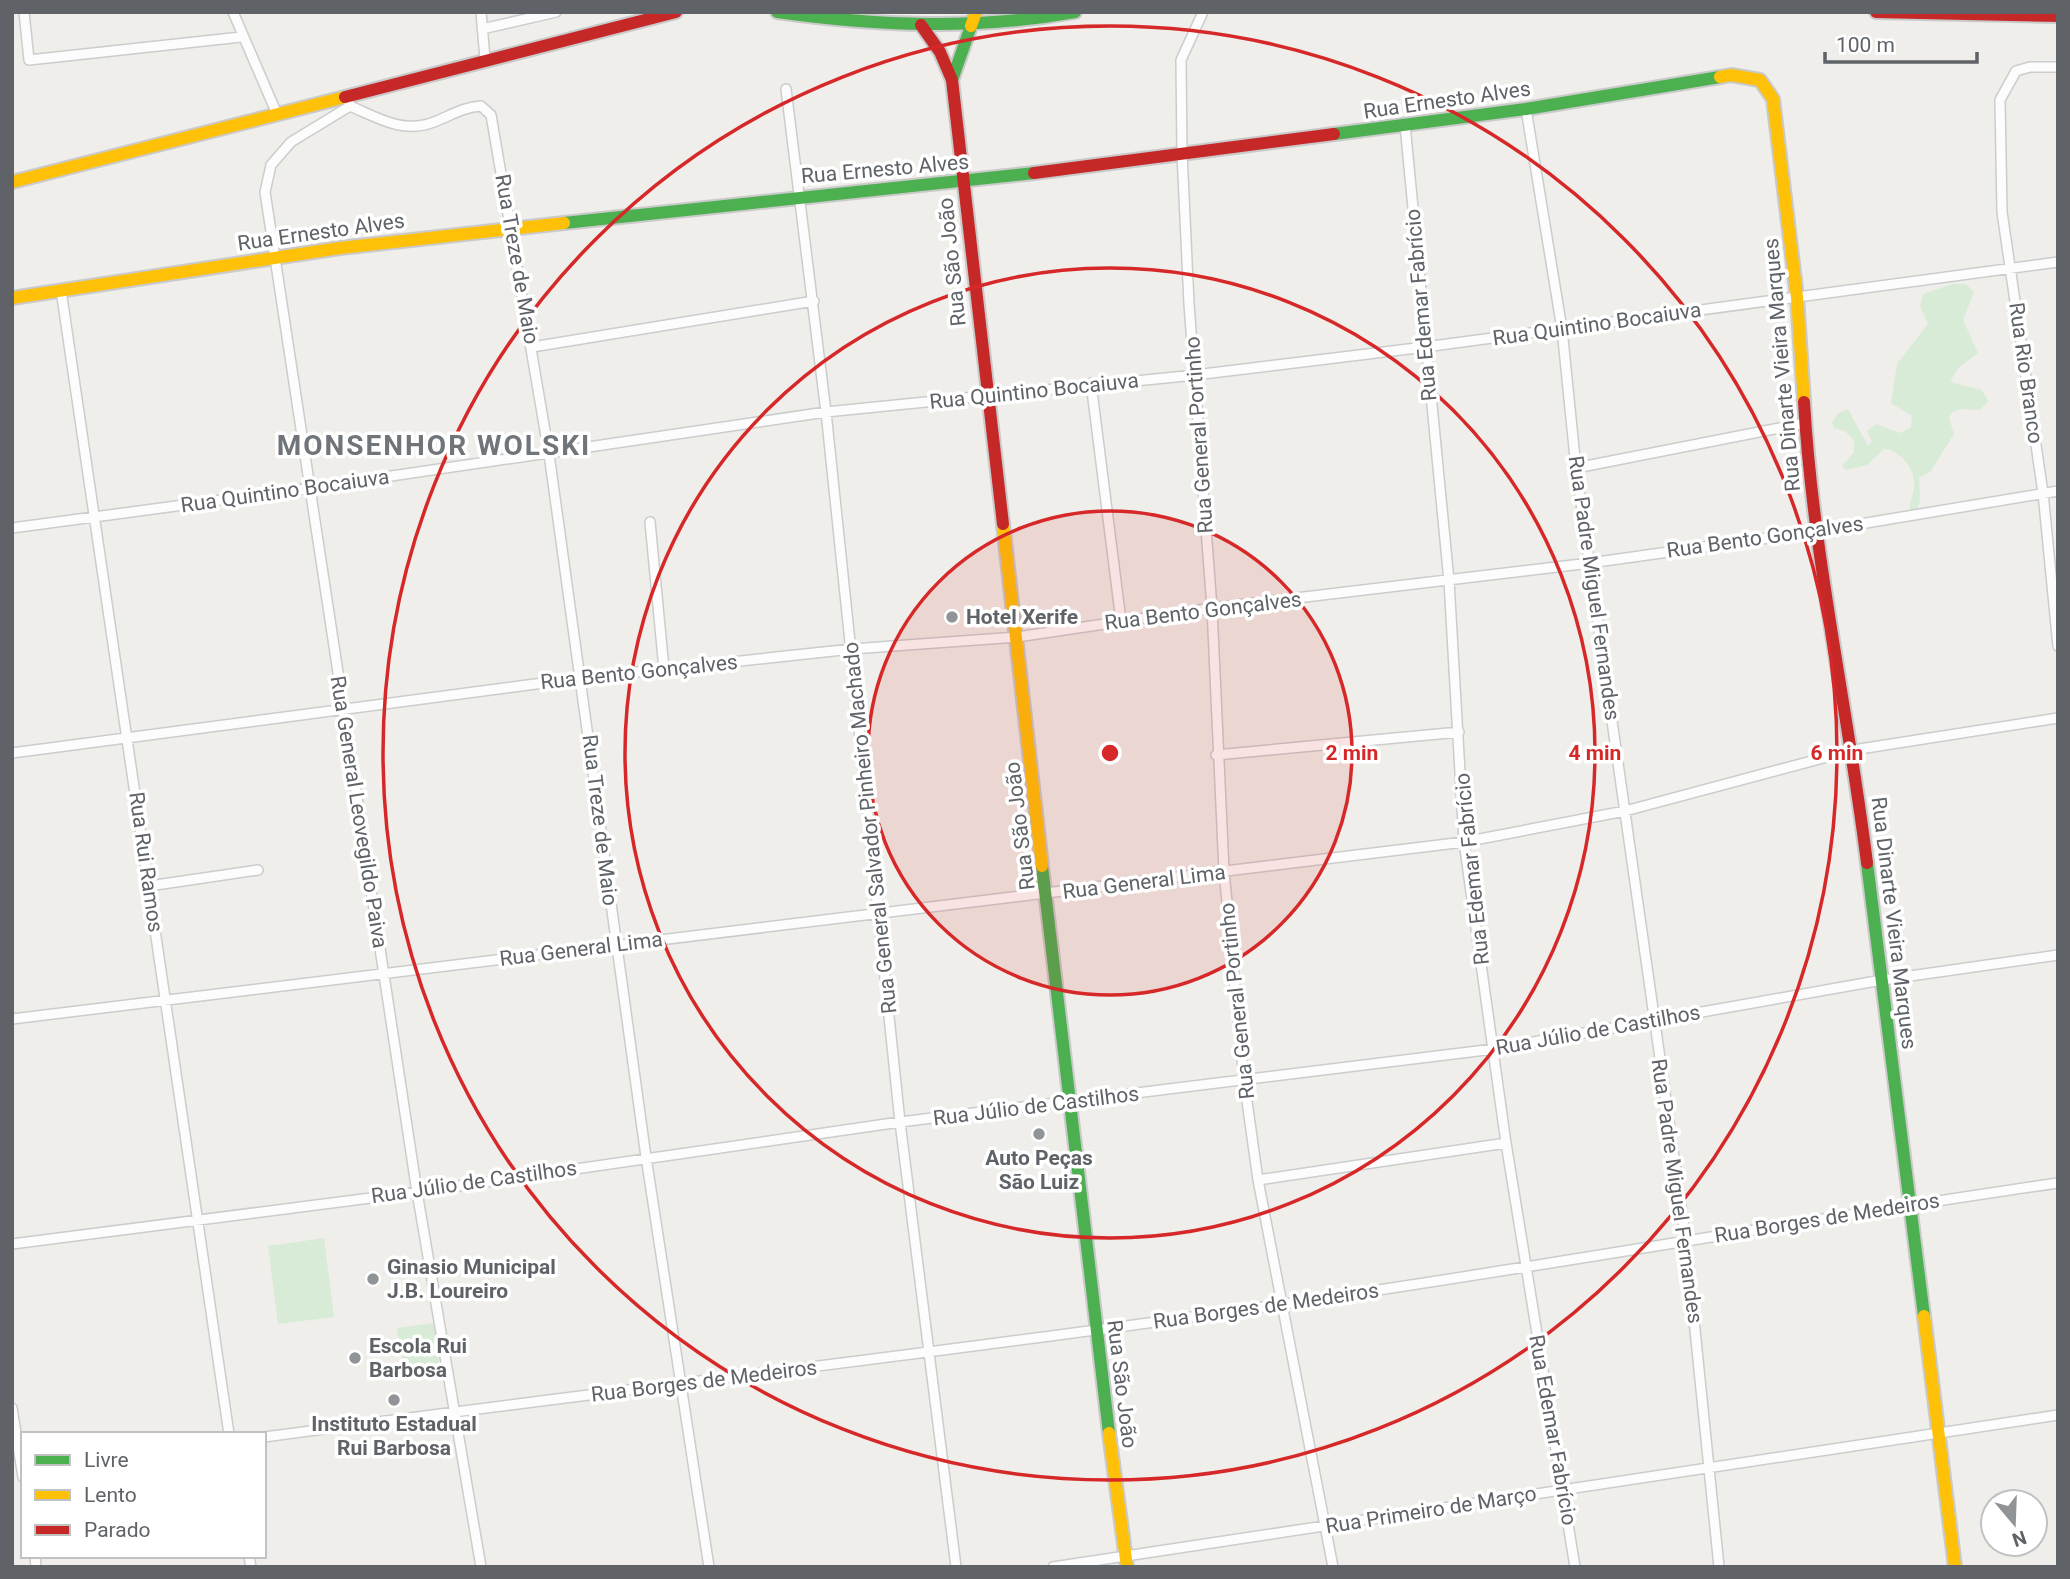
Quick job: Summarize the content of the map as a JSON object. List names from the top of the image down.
{
  "streets": {
    "main road": ["Rua Ernesto Alves", "Rua São João", "Rua Dinarte Vieira Marques"],
    "street": [
      "Rua Treze de Maio",
      "Rua Edemar Fabrício",
      "Rua Quintino Bocaiuva",
      "Rua Rio Branco",
      "Rua General Portinho",
      "Rua Bento Gonçalves",
      "Rua Padre Miguel Fernandes",
      "Rua General Leovegildo Paiva",
      "Rua General Salvador Pinheiro Machado",
      "Rua Rui Ramos",
      "Rua General Lima",
      "Rua Júlio de Castilhos",
      "Rua Borges de Medeiros",
      "Rua Primeiro de Março"
    ]
  },
  "crossings": [
    ["Rua Ernesto Alves", "Rua Treze de Maio"],
    ["Rua Ernesto Alves", "Rua São João"],
    ["Rua Ernesto Alves", "Rua Edemar Fabrício"],
    ["Rua Ernesto Alves", "Rua Dinarte Vieira Marques"],
    ["Rua Ernesto Alves", "Rua General Portinho"],
    ["Rua Ernesto Alves", "Rua Padre Miguel Fernandes"],
    ["Rua Ernesto Alves", "Rua General Leovegildo Paiva"],
    ["Rua Ernesto Alves", "Rua General Salvador Pinheiro Machado"],
    ["Rua Ernesto Alves", "Rua Rui Ramos"],
    ["Rua Treze de Maio", "Rua Quintino Bocaiuva"],
    ["Rua Treze de Maio", "Rua Bento Gonçalves"],
    ["Rua Treze de Maio", "Rua General Leovegildo Paiva"],
    ["Rua Treze de Maio", "Rua General Lima"],
    ["Rua Treze de Maio", "Rua Júlio de Castilhos"],
    ["Rua Treze de Maio", "Rua Borges de Medeiros"],
    ["Rua São João", "Rua Quintino Bocaiuva"],
    ["Rua São João", "Rua Bento Gonçalves"],
    ["Rua São João", "Rua General Lima"],
    ["Rua São João", "Rua Júlio de Castilhos"],
    ["Rua São João", "Rua Borges de Medeiros"],
    ["Rua São João", "Rua Primeiro de Março"],
    ["Rua Edemar Fabrício", "Rua Quintino Bocaiuva"],
    ["Rua Edemar Fabrício", "Rua Bento Gonçalves"],
    ["Rua Edemar Fabrício", "Rua General Lima"],
    ["Rua Edemar Fabrício", "Rua Júlio de Castilhos"],
    ["Rua Edemar Fabrício", "Rua Borges de Medeiros"],
    ["Rua Edemar Fabrício", "Rua Primeiro de Março"],
    ["Rua Quintino Bocaiuva", "Rua Dinarte Vieira Marques"],
    ["Rua Quintino Bocaiuva", "Rua Rio Branco"],
    ["Rua Quintino Bocaiuva", "Rua General Portinho"],
    ["Rua Quintino Bocaiuva", "Rua Padre Miguel Fernandes"],
    ["Rua Quintino Bocaiuva", "Rua General Leovegildo Paiva"],
    ["Rua Quintino Bocaiuva", "Rua General Salvador Pinheiro Machado"],
    ["Rua Quintino Bocaiuva", "Rua Rui Ramos"],
    ["Rua Dinarte Vieira Marques", "Rua Bento Gonçalves"],
    ["Rua Dinarte Vieira Marques", "Rua General Lima"],
    ["Rua Dinarte Vieira Marques", "Rua Júlio de Castilhos"],
    ["Rua Dinarte Vieira Marques", "Rua Borges de Medeiros"],
    ["Rua Dinarte Vieira Marques", "Rua Primeiro de Março"],
    ["Rua Rio Branco", "Rua Bento Gonçalves"],
    ["Rua General Portinho", "Rua Bento Gonçalves"],
    ["Rua General Portinho", "Rua General Lima"],
    ["Rua General Portinho", "Rua Júlio de Castilhos"],
    ["Rua General Portinho", "Rua Borges de Medeiros"],
    ["Rua General Portinho", "Rua Primeiro de Março"],
    ["Rua Bento Gonçalves", "Rua Padre Miguel Fernandes"],
    ["Rua Bento Gonçalves", "Rua General Leovegildo Paiva"],
    ["Rua Bento Gonçalves", "Rua General Salvador Pinheiro Machado"],
    ["Rua Bento Gonçalves", "Rua Rui Ramos"],
    ["Rua Padre Miguel Fernandes", "Rua General Lima"],
    ["Rua Padre Miguel Fernandes", "Rua Júlio de Castilhos"],
    ["Rua Padre Miguel Fernandes", "Rua Borges de Medeiros"],
    ["Rua Padre Miguel Fernandes", "Rua Primeiro de Março"],
    ["Rua General Leovegildo Paiva", "Rua General Lima"],
    ["Rua General Leovegildo Paiva", "Rua Júlio de Castilhos"],
    ["Rua General Leovegildo Paiva", "Rua Borges de Medeiros"],
    ["Rua General Salvador Pinheiro Machado", "Rua General Lima"],
    ["Rua General Salvador Pinheiro Machado", "Rua Júlio de Castilhos"],
    ["Rua General Salvador Pinheiro Machado", "Rua Borges de Medeiros"],
    ["Rua Rui Ramos", "Rua General Lima"],
    ["Rua Rui Ramos", "Rua Júlio de Castilhos"]
  ],
  "districts": ["MONSENHOR WOLSKI"],
  "places": [
    "Hotel Xerife",
    "Auto Peças São Luiz",
    "Ginasio Municipal J.B. Loureiro",
    "Escola Rui Barbosa",
    "Instituto Estadual Rui Barbosa"
  ],
  "legend": ["Livre", "Lento", "Parado"],
  "scale_bar": "100 m",
  "north": "bottom",
  "rings": ["2 min", "4 min", "6 min"]
}
